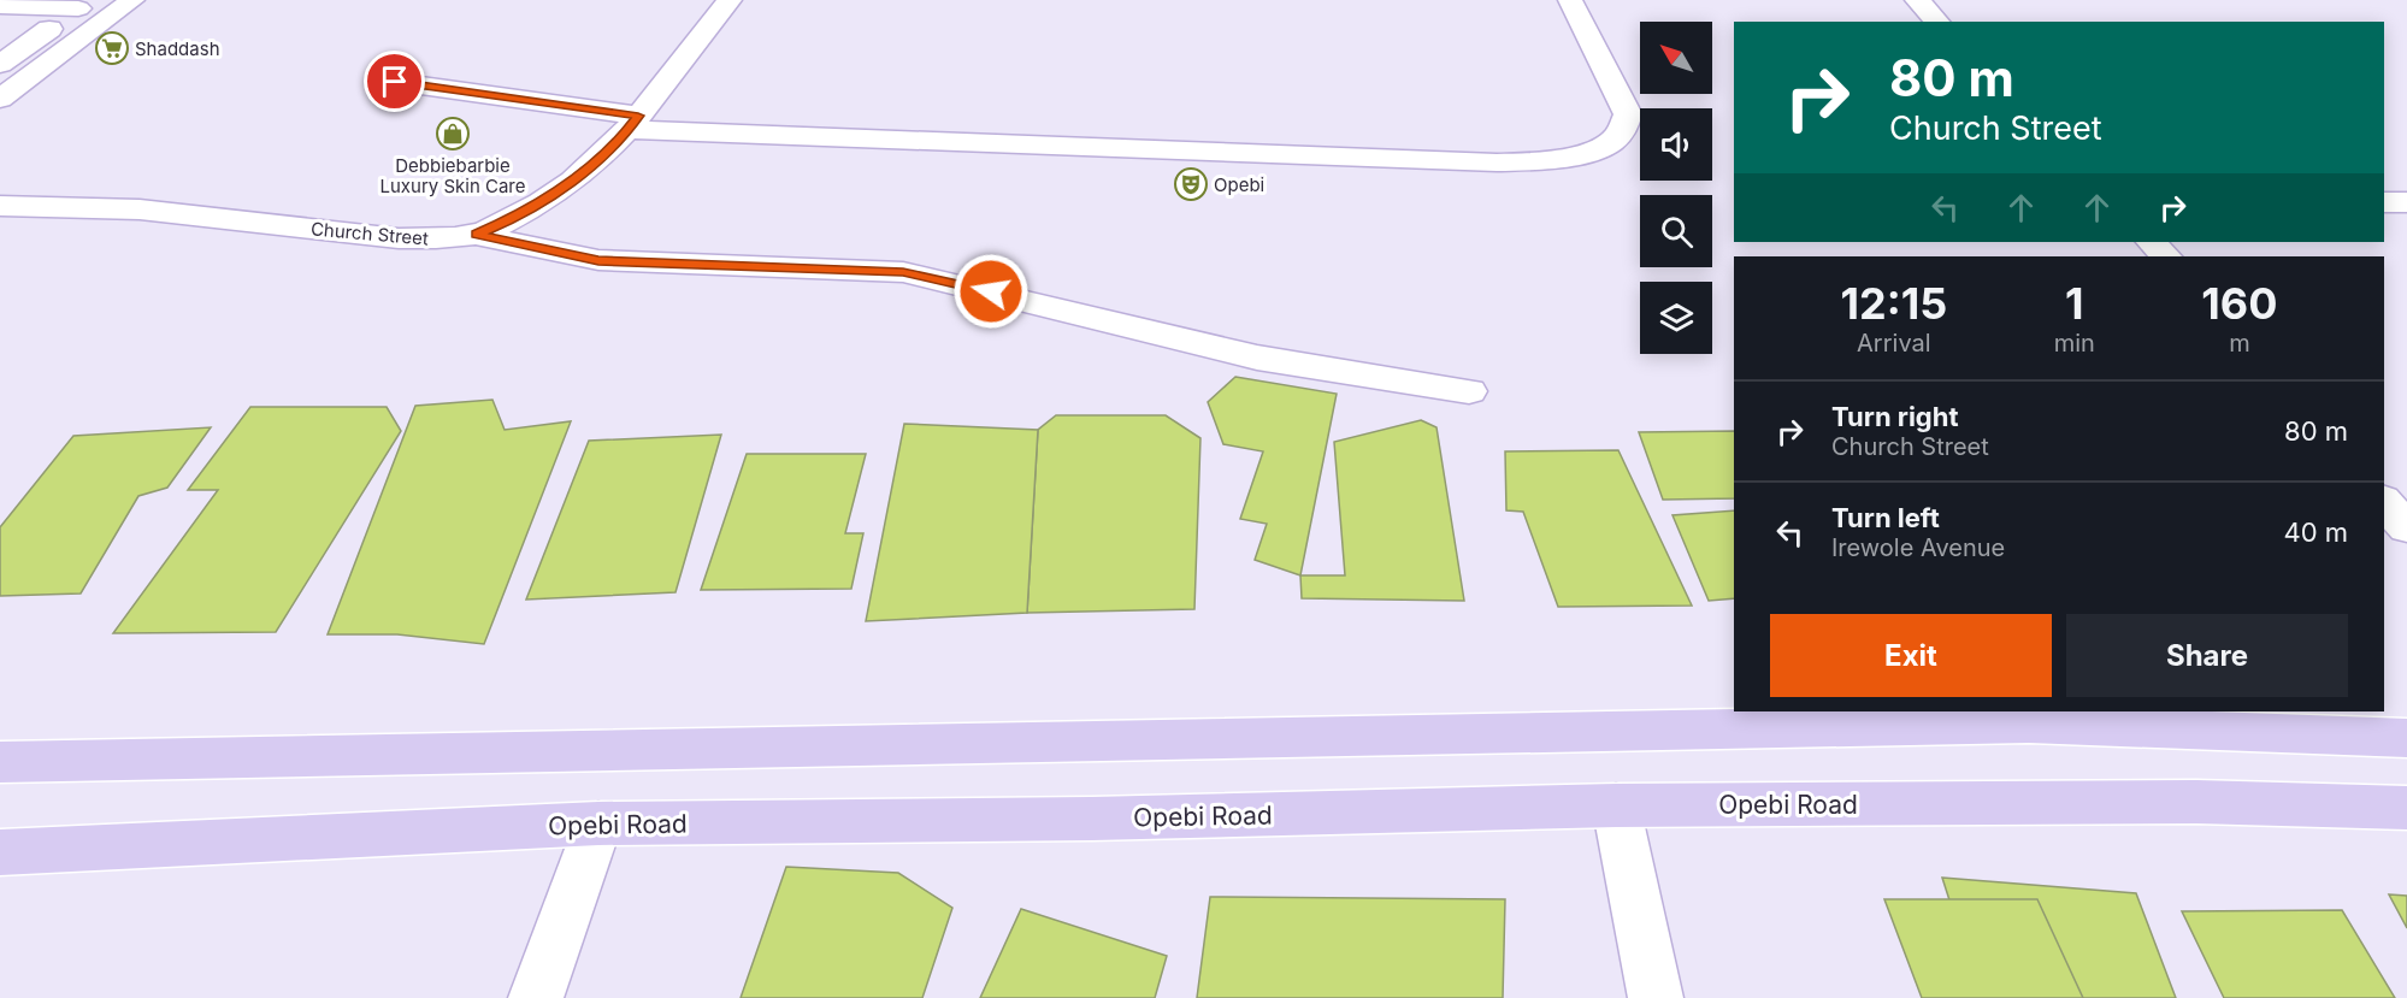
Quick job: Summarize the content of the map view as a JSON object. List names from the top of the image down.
{
  "streets": {
    "main road": ["Opebi Road"],
    "street": ["Church Street"]
  },
  "places": {
    "supermarket": ["Shaddash"],
    "shop": ["Debbiebarbie Luxury Skin Care"],
    "theatre": ["Opebi"]
  },
  "north": "top left",
  "page": {
    "turn": ["80 m", "Church Street"],
    "eta": [
      "12:15",
      "Arrival",
      "1",
      "min",
      "160",
      "m"
    ],
    "list": [
      {
        "name": "Turn right",
        "note": "Church Street",
        "value": "80 m"
      },
      {
        "name": "Turn left",
        "note": "Irewole Avenue",
        "value": "40 m"
      }
    ],
    "buttons": ["Exit", "Share"]
  }
}
